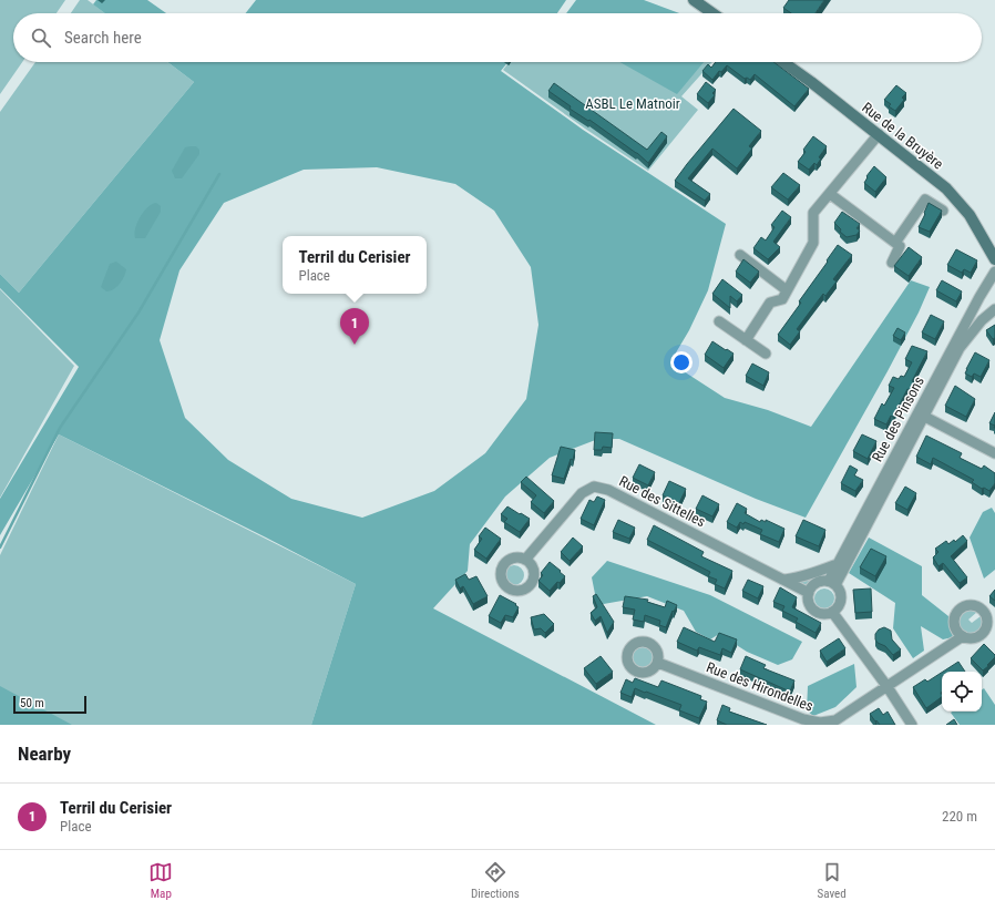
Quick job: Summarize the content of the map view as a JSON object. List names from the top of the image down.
{
  "streets": {
    "street": [
      "Rue de la Bruyère",
      "Rue des Pinsons",
      "Rue des Sittelles",
      "Rue des Hirondelles"
    ]
  },
  "crossings": [
    ["Rue des Pinsons", "Rue des Sittelles"]
  ],
  "parks": ["ASBL Le Matnoir"],
  "scale_bar": "50 m",
  "page": {
    "search": "Search here",
    "popup": ["Terril du Cerisier", "Place"],
    "pins": "1",
    "scale": "50 m",
    "heading": "Nearby",
    "list": [
      {
        "mark": "1",
        "name": "Terril du Cerisier",
        "note": "Place",
        "value": "220 m"
      }
    ],
    "nav": ["Map", "Directions", "Saved"]
  }
}
